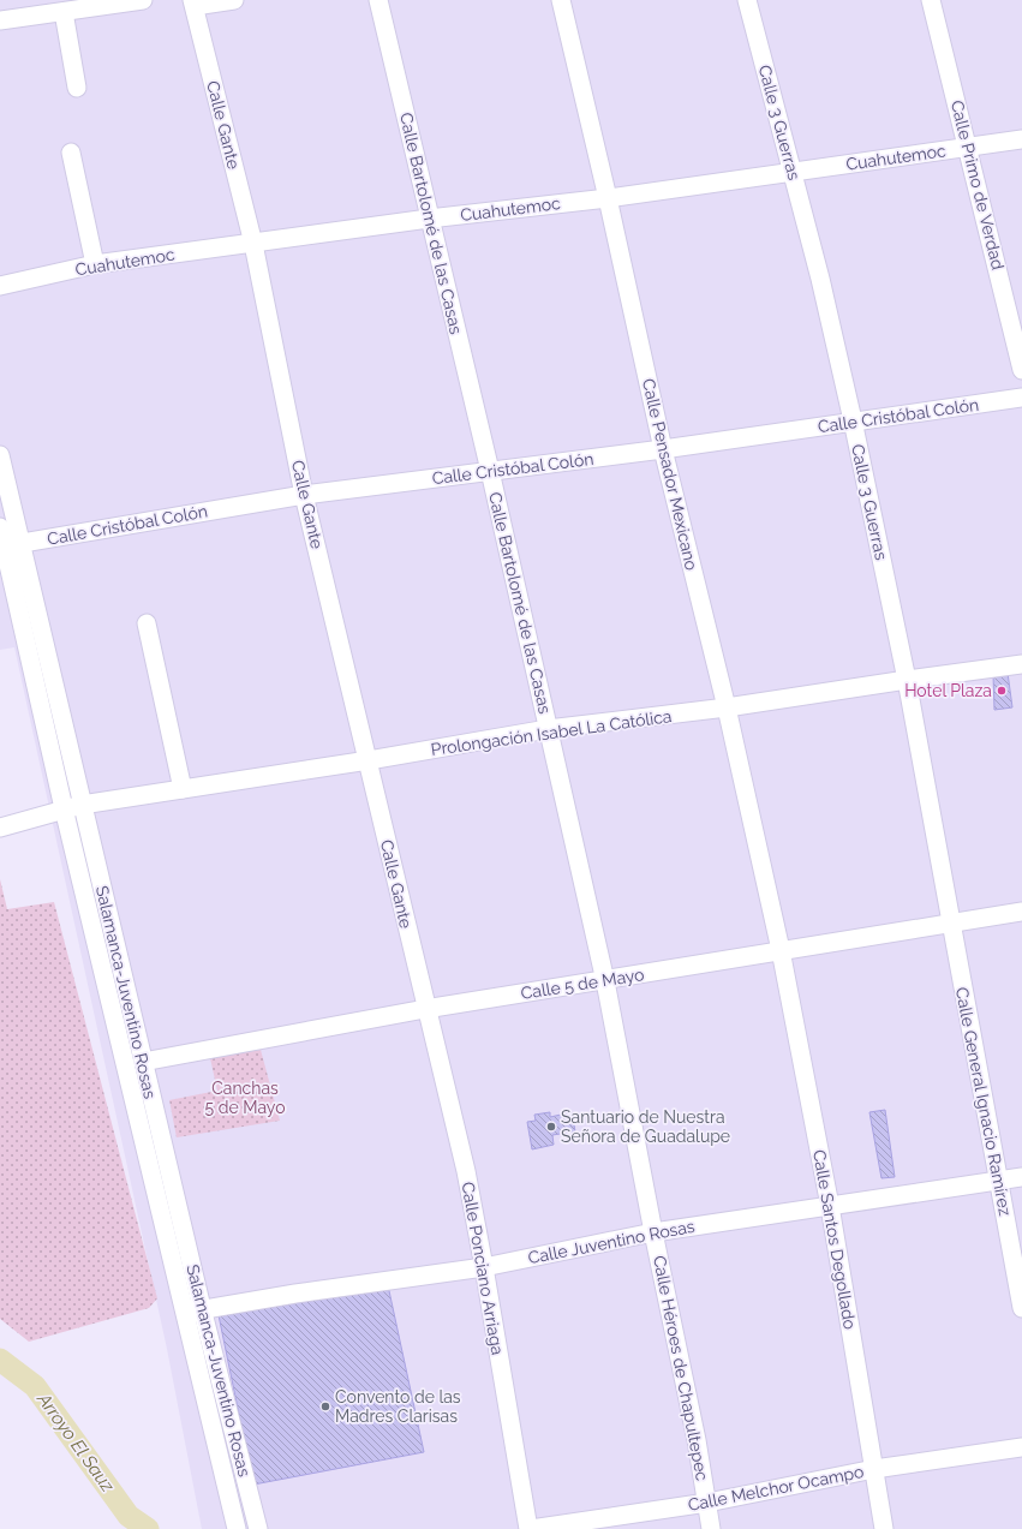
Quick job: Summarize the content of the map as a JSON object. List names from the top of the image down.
{
  "streets": {
    "street": [
      "Calle 3 Guerras",
      "Calle Gante",
      "Cuahutemoc",
      "Calle Primo de Verdad",
      "Calle Bartolomé de las Casas",
      "Calle Cristóbal Colón",
      "Calle Pensador Mexicano",
      "Prolongación Isabel La Católica",
      "Calle 5 de Mayo",
      "Salamanca-Juventino Rosas",
      "Calle General Ignacio Ramírez",
      "Calle Santos Degollado",
      "Calle Juventino Rosas",
      "Calle Ponciano Arriaga",
      "Calle Héroes de Chapultepec",
      "Calle Melchor Ocampo"
    ]
  },
  "crossings": [
    ["Calle 3 Guerras", "Cuahutemoc"],
    ["Calle 3 Guerras", "Calle Cristóbal Colón"],
    ["Calle 3 Guerras", "Prolongación Isabel La Católica"],
    ["Calle 3 Guerras", "Calle 5 de Mayo"],
    ["Calle 3 Guerras", "Calle General Ignacio Ramírez"],
    ["Calle Gante", "Cuahutemoc"],
    ["Calle Gante", "Calle Cristóbal Colón"],
    ["Calle Gante", "Prolongación Isabel La Católica"],
    ["Calle Gante", "Calle 5 de Mayo"],
    ["Calle Gante", "Calle Ponciano Arriaga"],
    ["Cuahutemoc", "Calle Primo de Verdad"],
    ["Cuahutemoc", "Calle Bartolomé de las Casas"],
    ["Cuahutemoc", "Calle Pensador Mexicano"],
    ["Calle Bartolomé de las Casas", "Calle Cristóbal Colón"],
    ["Calle Bartolomé de las Casas", "Prolongación Isabel La Católica"],
    ["Calle Bartolomé de las Casas", "Calle 5 de Mayo"],
    ["Calle Bartolomé de las Casas", "Calle Héroes de Chapultepec"],
    ["Calle Cristóbal Colón", "Calle Pensador Mexicano"],
    ["Calle Cristóbal Colón", "Salamanca-Juventino Rosas"],
    ["Calle Pensador Mexicano", "Prolongación Isabel La Católica"],
    ["Calle Pensador Mexicano", "Calle 5 de Mayo"],
    ["Calle Pensador Mexicano", "Calle Santos Degollado"],
    ["Prolongación Isabel La Católica", "Salamanca-Juventino Rosas"],
    ["Calle 5 de Mayo", "Salamanca-Juventino Rosas"],
    ["Calle 5 de Mayo", "Calle General Ignacio Ramírez"],
    ["Calle 5 de Mayo", "Calle Santos Degollado"],
    ["Calle 5 de Mayo", "Calle Ponciano Arriaga"],
    ["Calle 5 de Mayo", "Calle Héroes de Chapultepec"],
    ["Salamanca-Juventino Rosas", "Calle Juventino Rosas"],
    ["Calle General Ignacio Ramírez", "Calle Juventino Rosas"],
    ["Calle Santos Degollado", "Calle Juventino Rosas"],
    ["Calle Santos Degollado", "Calle Melchor Ocampo"],
    ["Calle Juventino Rosas", "Calle Ponciano Arriaga"],
    ["Calle Juventino Rosas", "Calle Héroes de Chapultepec"],
    ["Calle Ponciano Arriaga", "Calle Melchor Ocampo"],
    ["Calle Héroes de Chapultepec", "Calle Melchor Ocampo"]
  ],
  "water": ["Arroyo El Sauz"],
  "parks": ["Canchas 5 de Mayo"],
  "places": ["Hotel Plaza", "Santuario de Nuestra Señora de Guadalupe", "Convento de las Madres Clarisas"]
}
